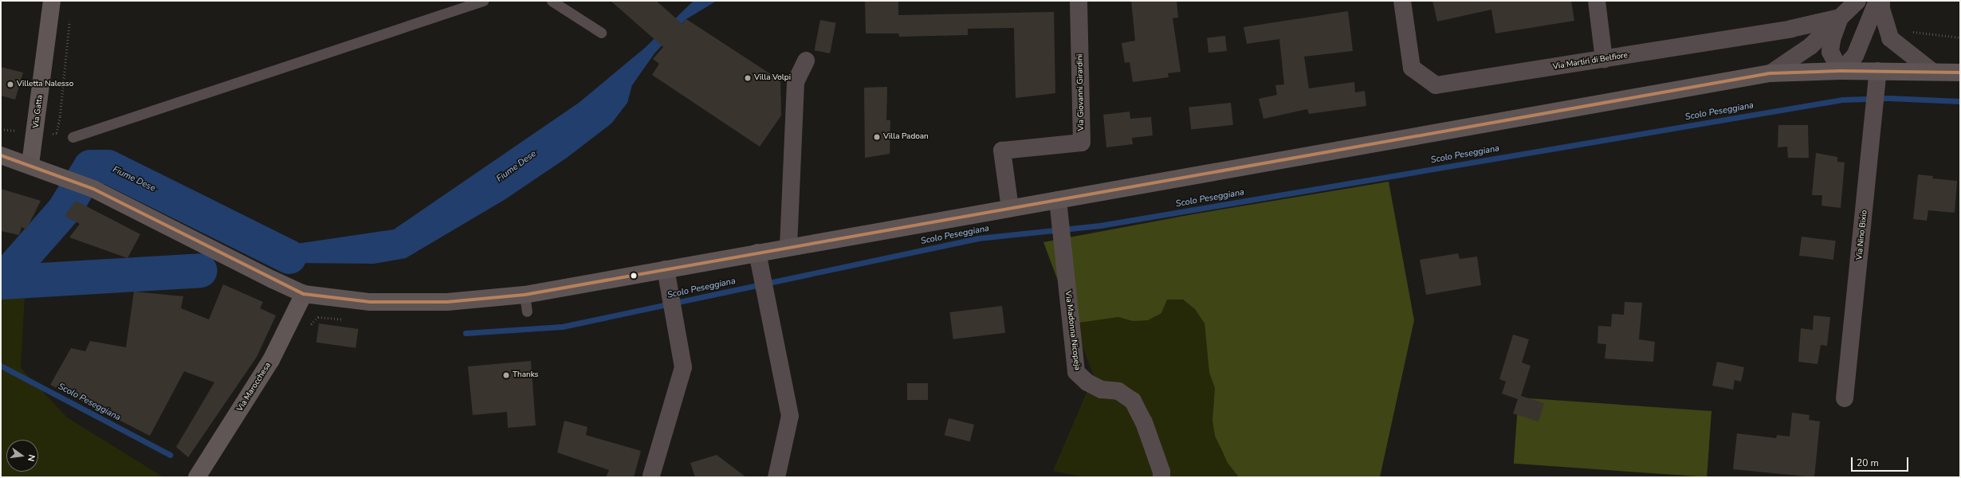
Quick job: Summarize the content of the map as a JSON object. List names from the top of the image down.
{
  "streets": {
    "street": [
      "Via Martiri di Belfiore",
      "Via Giovanni Girardini",
      "Via Gatta",
      "Via Nino Bixio",
      "Via Madonna Nicopeja",
      "Via Marocchesa"
    ]
  },
  "water": ["Scolo Peseggiana", "Fiume Dese"],
  "places": [
    "Villa Volpi",
    "Villetta Nalesso",
    "Villa Padoan",
    "Thanks"
  ],
  "scale_bar": "20 m",
  "north": "right"
}
